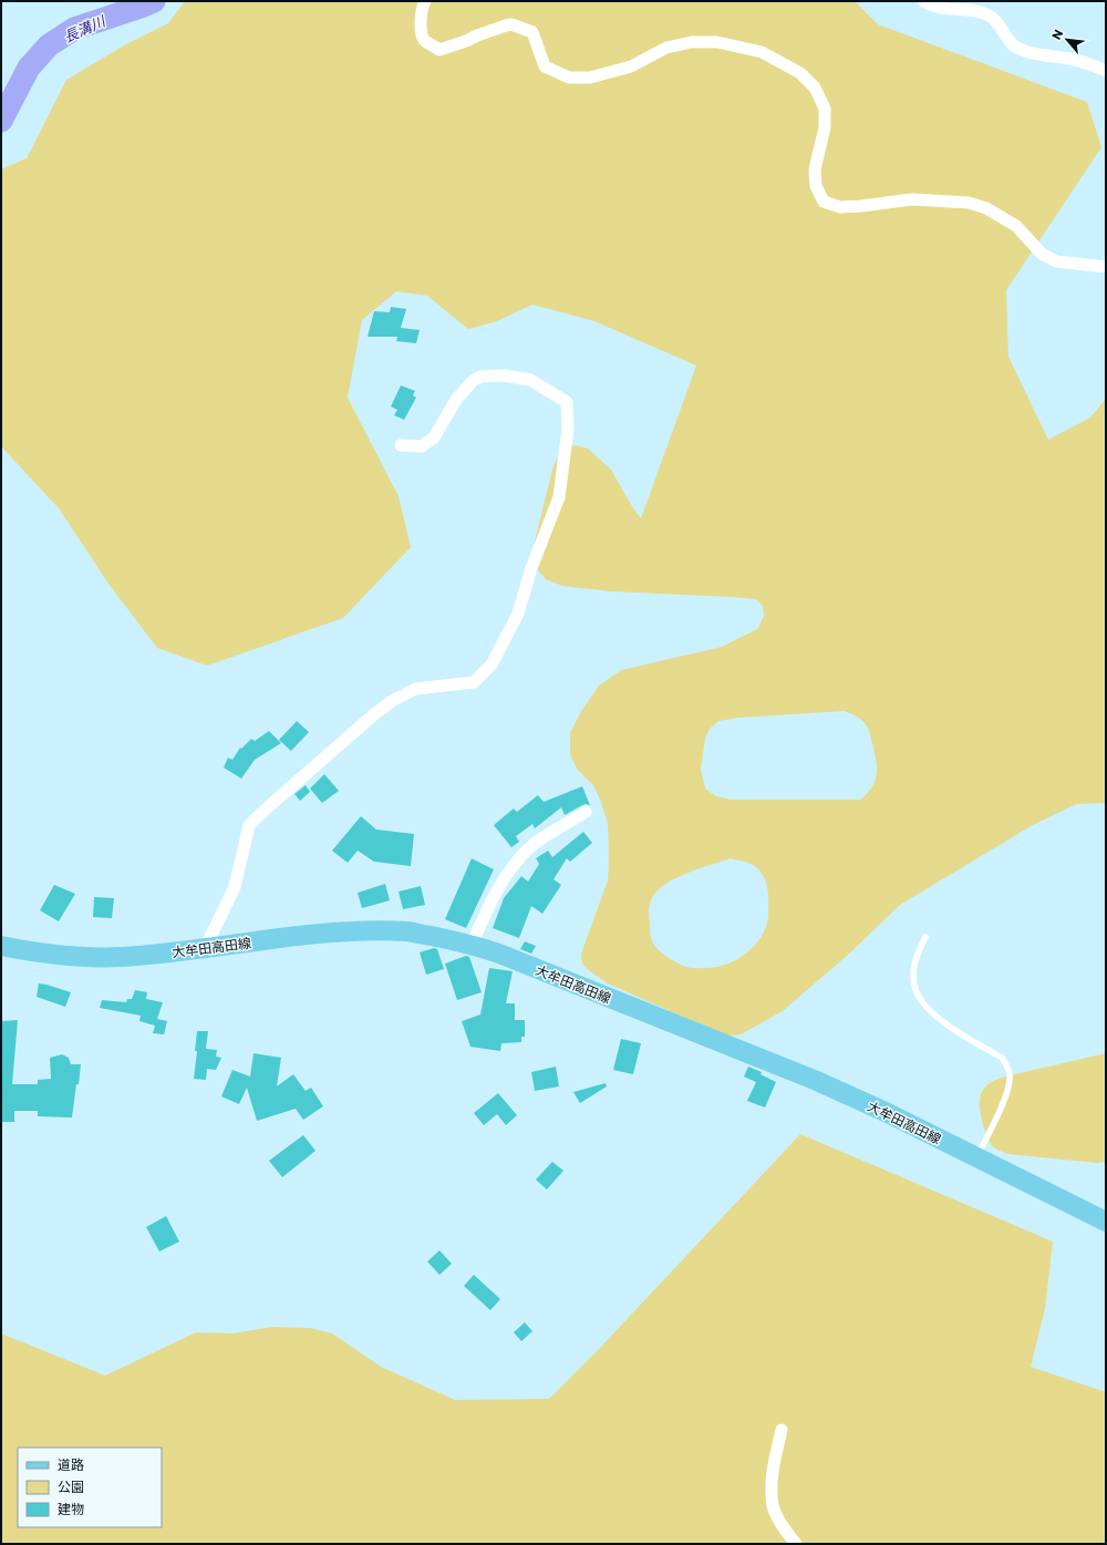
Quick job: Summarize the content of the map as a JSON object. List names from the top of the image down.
{
  "streets": {
    "main road": ["大牟田高田線"]
  },
  "water": ["長溝川"],
  "legend": ["道路", "公園", "建物"],
  "north": "top left"
}
